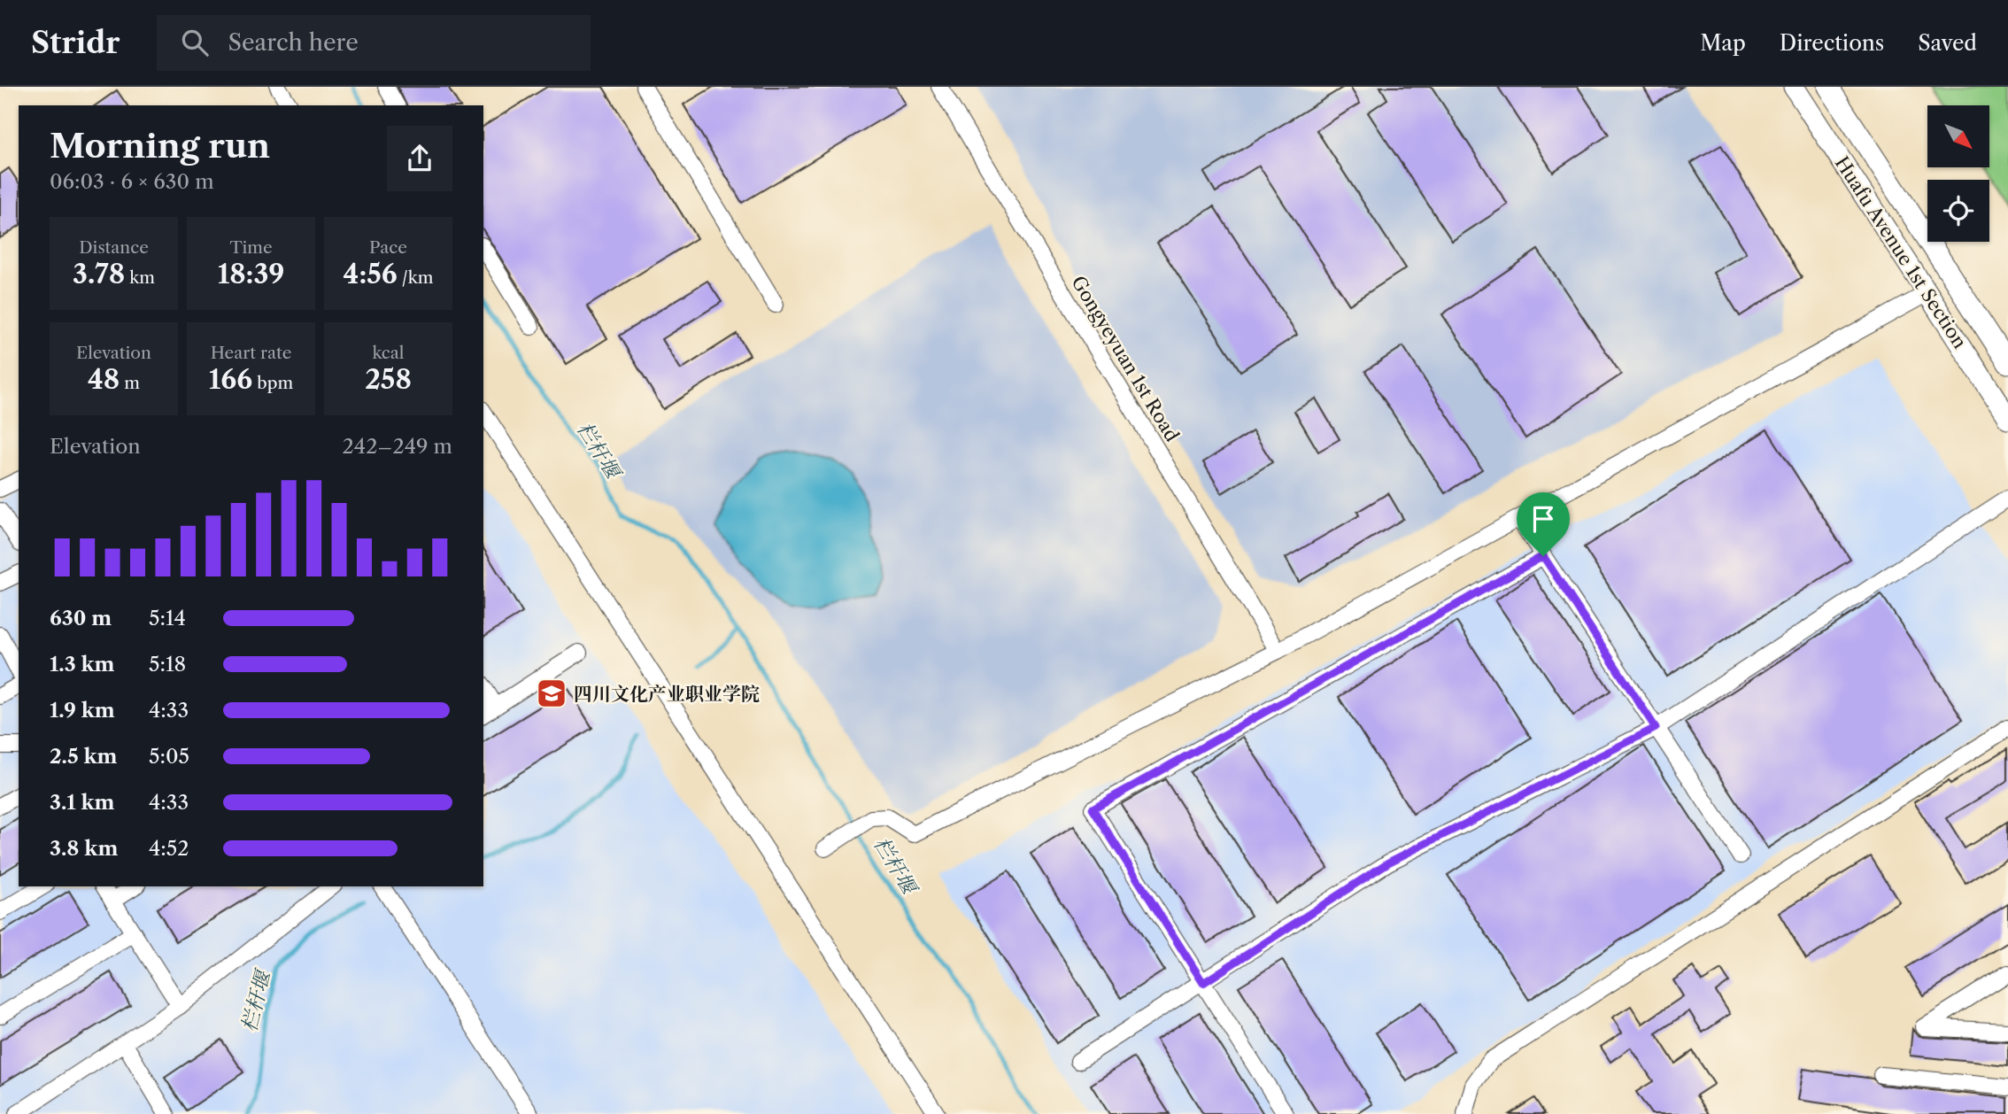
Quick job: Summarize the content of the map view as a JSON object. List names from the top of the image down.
{
  "streets": {
    "main road": ["Huafu Avenue 1st Section"],
    "street": ["Gongyeyuan 1st Road"]
  },
  "water": ["栏杆堰"],
  "places": {
    "school or university": ["四川文化产业职业学院"]
  },
  "north": "bottom right",
  "page": {
    "header": "Stridr",
    "search": "Search here",
    "nav": ["Map", "Directions", "Saved"],
    "heading": ["Morning run", "06:03 · 6 × 630 m"],
    "stats": [
      ["Distance", "3.78 km"],
      ["Time", "18:39"],
      ["Pace", "4:56 /km"],
      ["Elevation", "48 m"],
      ["Heart rate", "166 bpm"],
      ["kcal", "258"]
    ],
    "chart": ["Elevation", "242–249 m"],
    "list": [
      {
        "name": "630 m",
        "note": "5:14"
      },
      {
        "name": "1.3 km",
        "note": "5:18"
      },
      {
        "name": "1.9 km",
        "note": "4:33"
      },
      {
        "name": "2.5 km",
        "note": "5:05"
      },
      {
        "name": "3.1 km",
        "note": "4:33"
      },
      {
        "name": "3.8 km",
        "note": "4:52"
      }
    ]
  }
}
